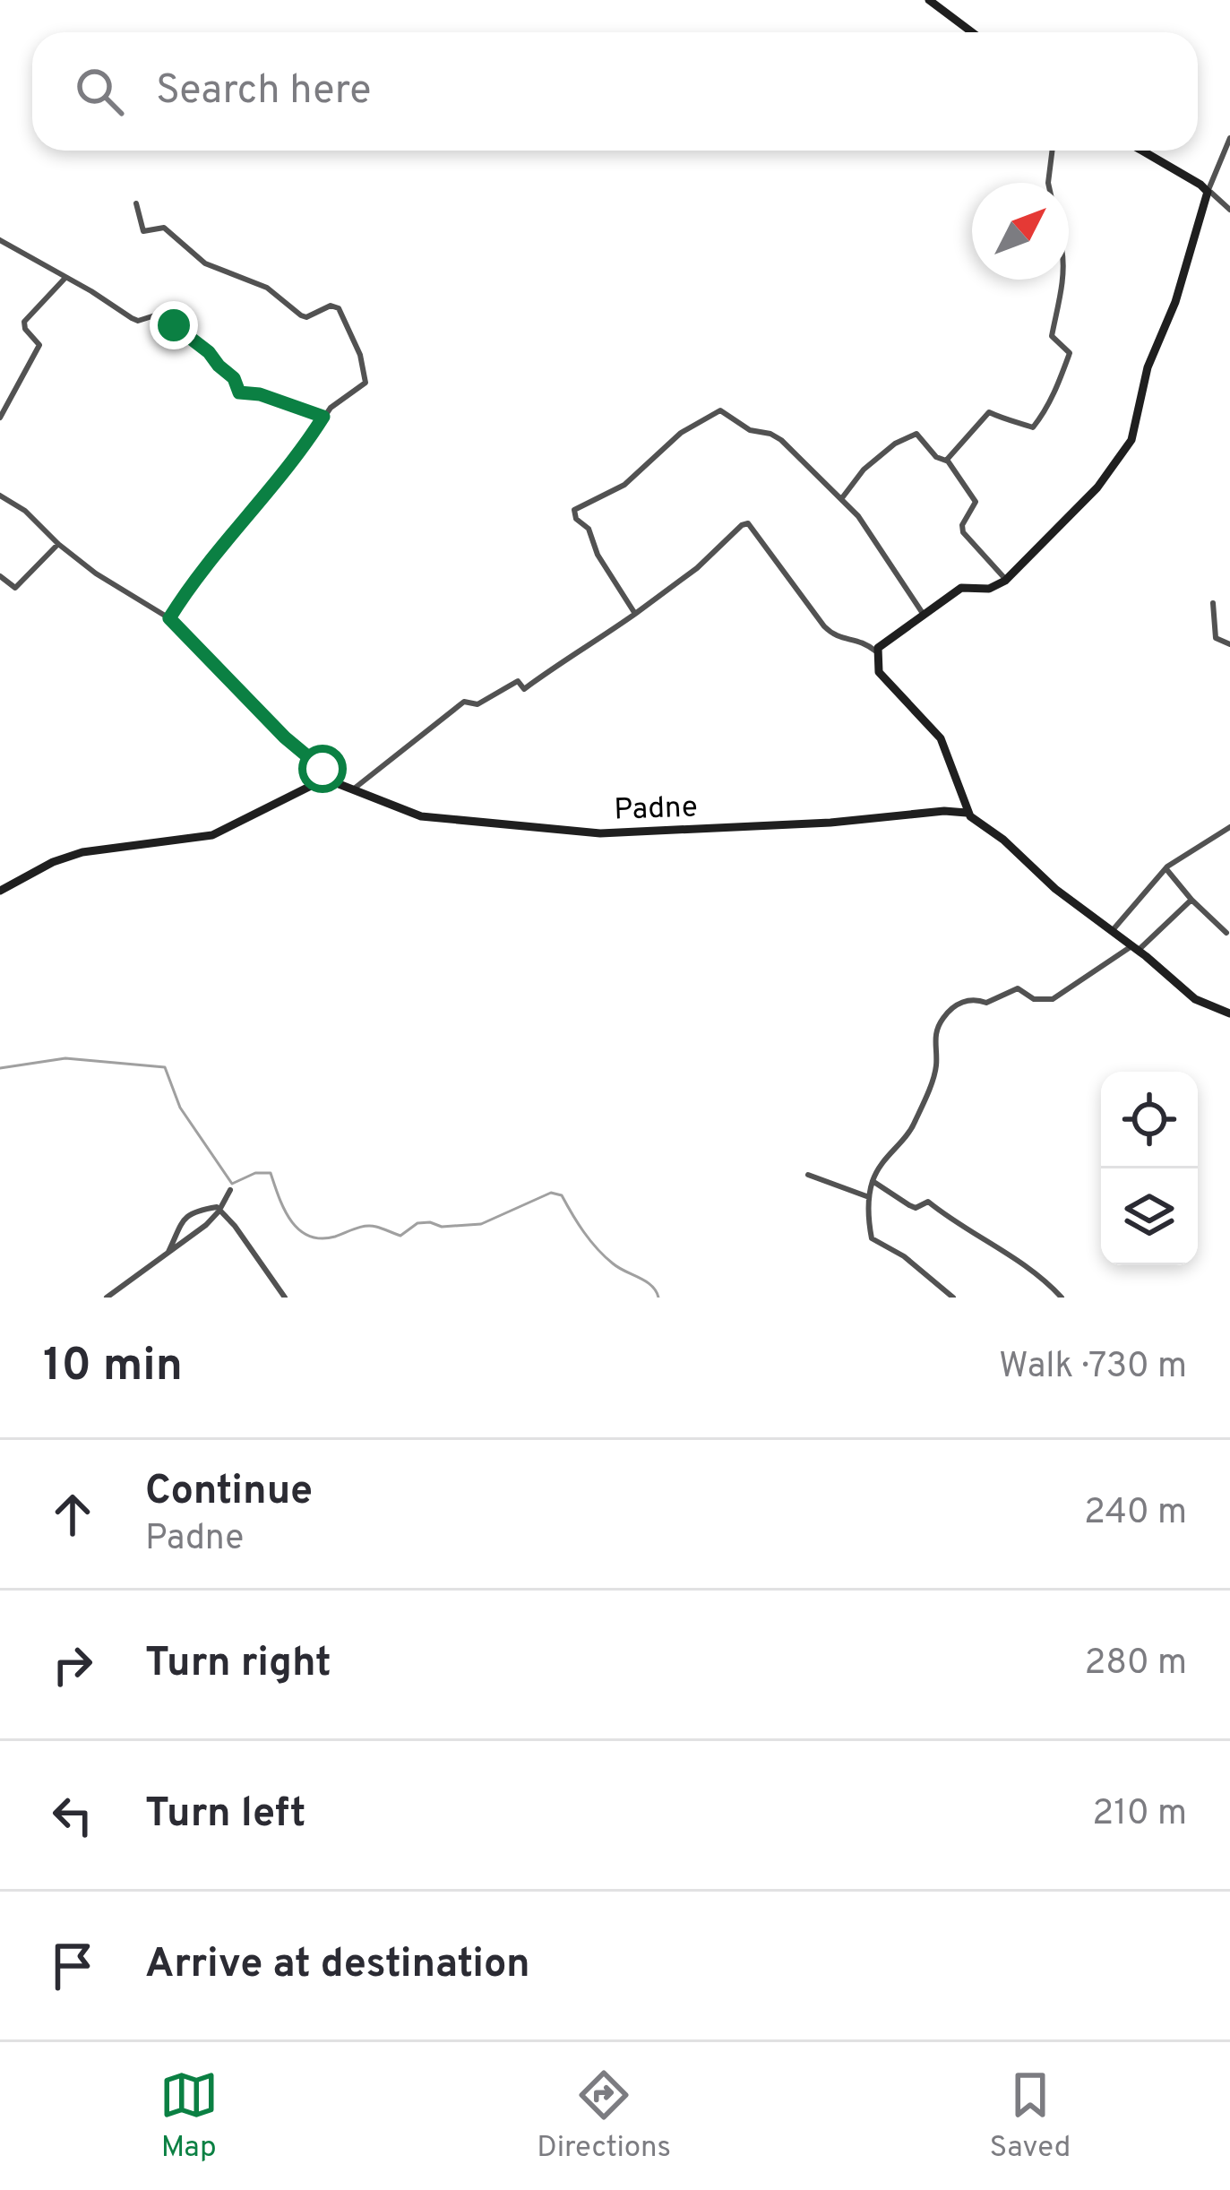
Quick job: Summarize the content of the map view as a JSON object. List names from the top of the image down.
{
  "streets": {
    "main road": ["Padne"]
  },
  "north": "top right",
  "page": {
    "search": "Search here",
    "heading": ["10 min", "Walk · 730 m"],
    "list": [
      ["Continue", "Padne", "240 m"],
      ["Turn right", "280 m"],
      ["Turn left", "210 m"],
      "Arrive at destination"
    ],
    "nav": ["Map", "Directions", "Saved"]
  }
}
